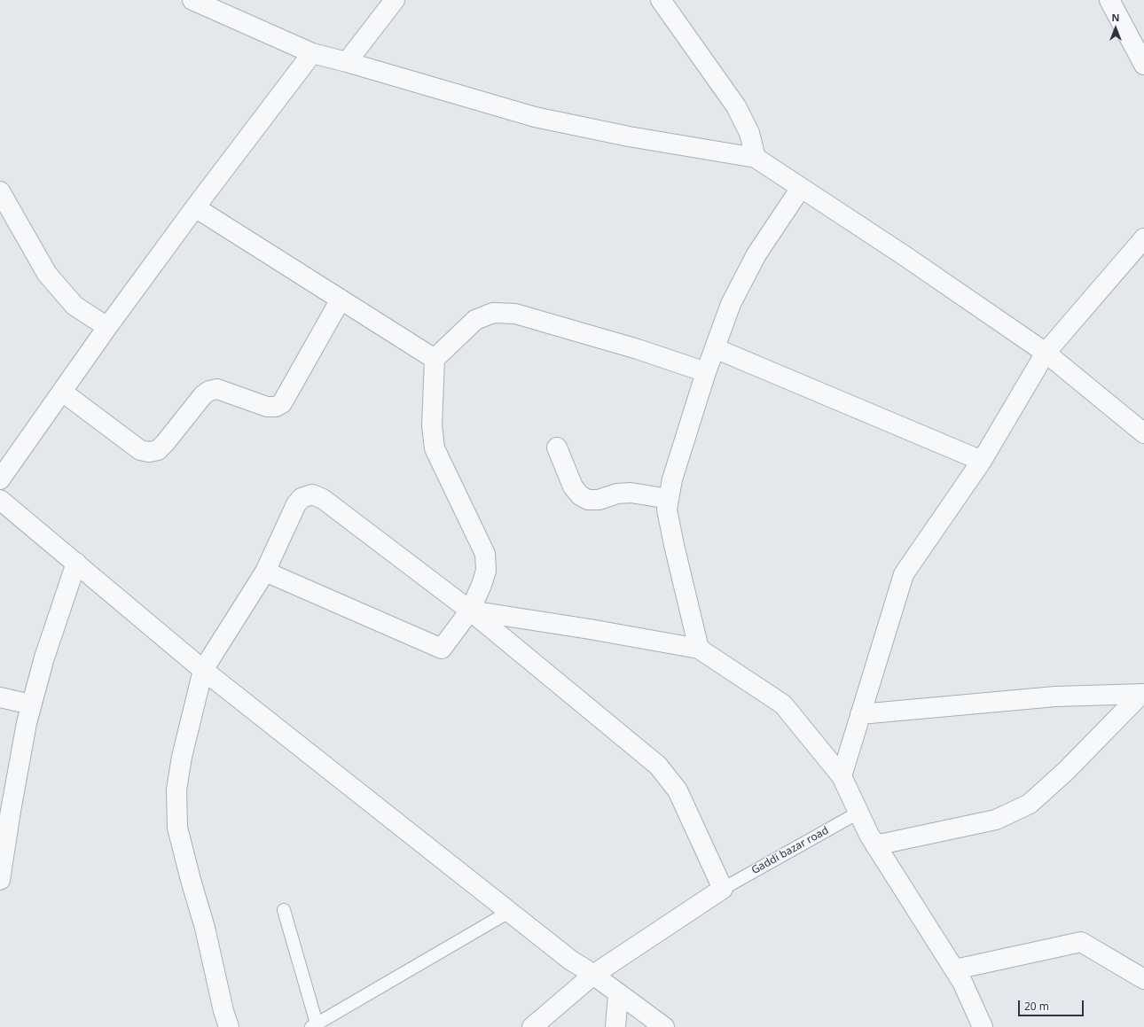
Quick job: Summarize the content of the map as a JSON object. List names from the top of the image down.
{
  "streets": {
    "lane": ["Gaddi bazar road"]
  },
  "scale_bar": "20 m",
  "north": "top"
}
